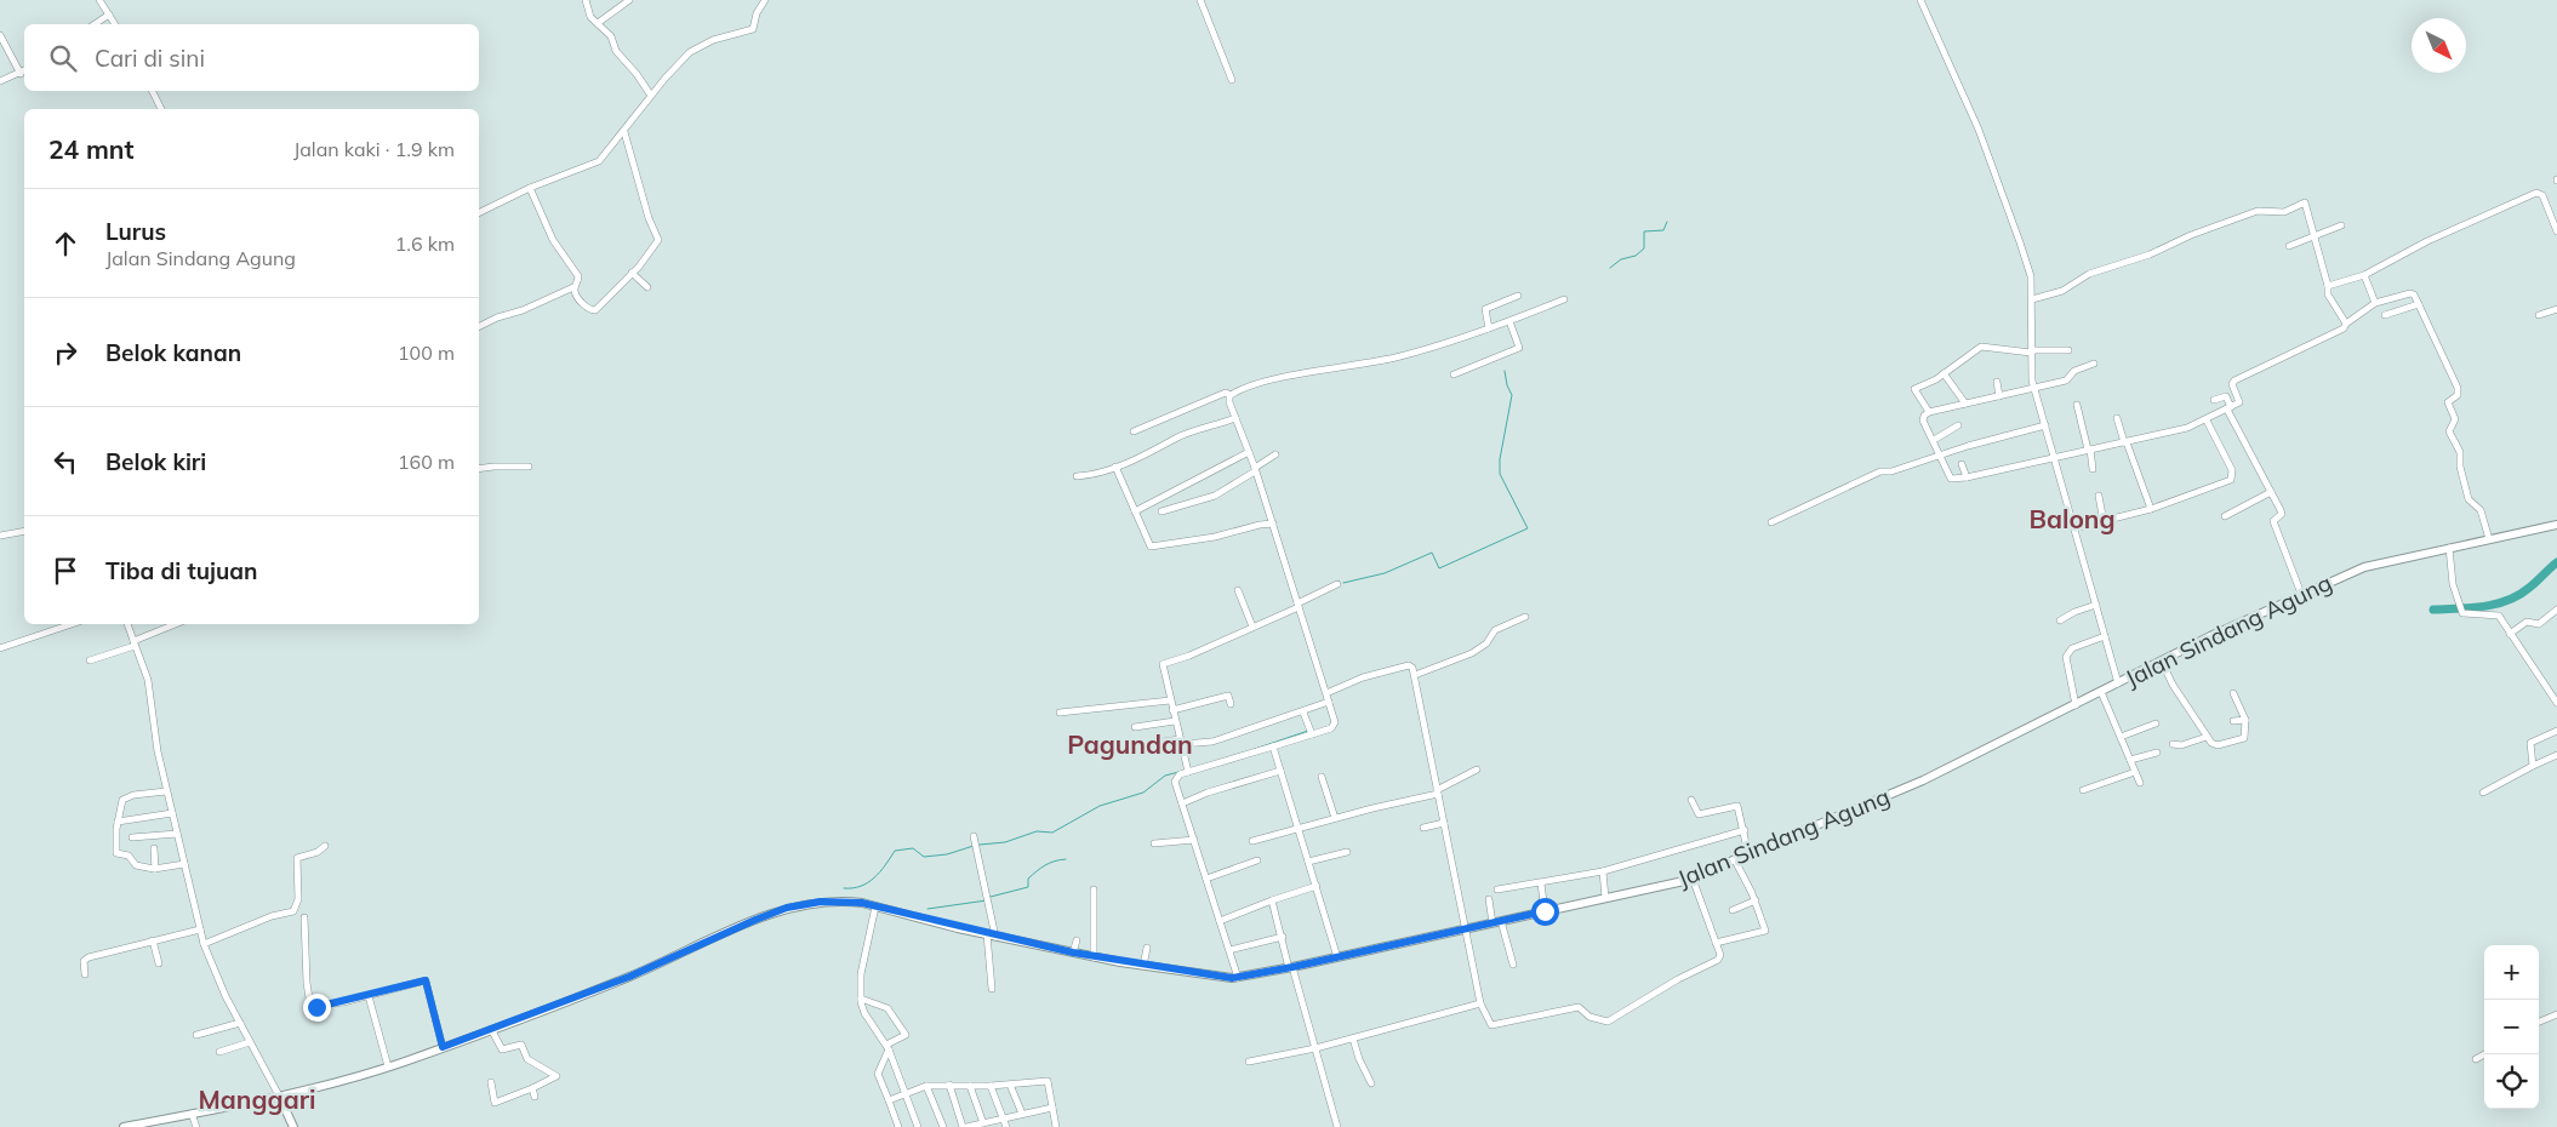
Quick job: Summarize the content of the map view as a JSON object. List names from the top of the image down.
{
  "streets": {
    "main road": ["Jalan Sindang Agung"]
  },
  "districts": ["Balong", "Pagundan", "Manggari"],
  "north": "bottom right",
  "page": {
    "search": "Cari di sini",
    "heading": ["24 mnt", "Jalan kaki · 1.9 km"],
    "list": [
      ["Lurus", "Jalan Sindang Agung", "1.6 km"],
      ["Belok kanan", "100 m"],
      ["Belok kiri", "160 m"],
      "Tiba di tujuan"
    ],
    "map_buttons": ["+", "−"]
  }
}
